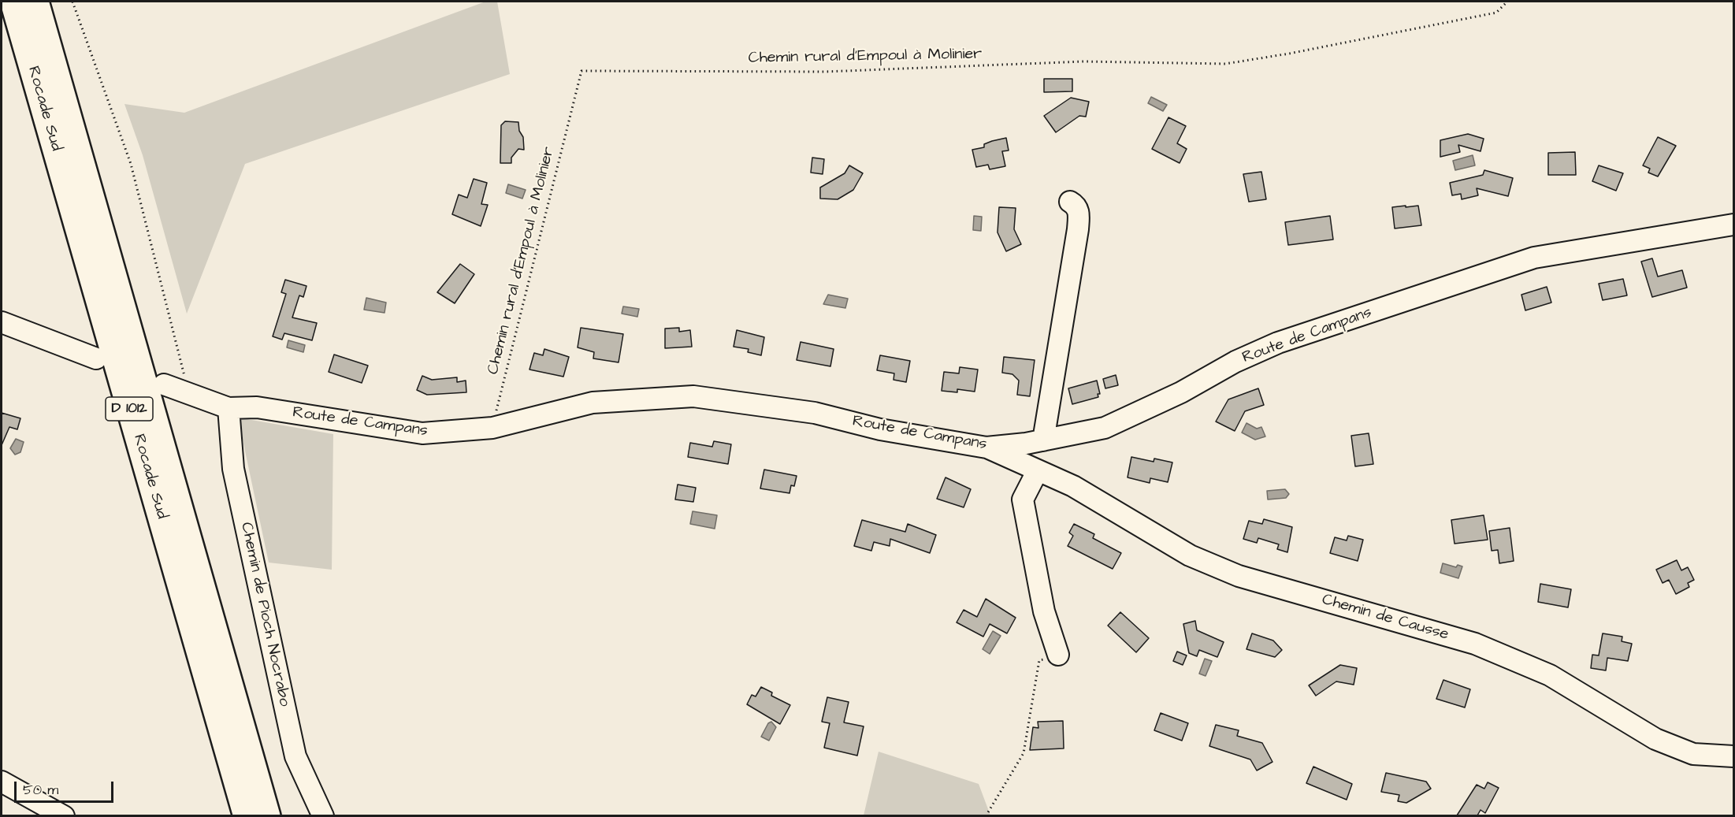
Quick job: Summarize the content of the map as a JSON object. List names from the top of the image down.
{
  "streets": {
    "highway": ["Rocade Sud", "D 1012"],
    "street": ["Route de Campans", "Chemin de Pioch Nocrabo", "Chemin de Causse"],
    "path": ["Chemin rural d'Empoul à Molinier"]
  },
  "crossings": [
    ["Chemin rural d'Empoul à Molinier", "Route de Campans"],
    ["Route de Campans", "Chemin de Pioch Nocrabo"],
    ["Route de Campans", "Chemin de Causse"]
  ],
  "scale_bar": "50 m"
}
